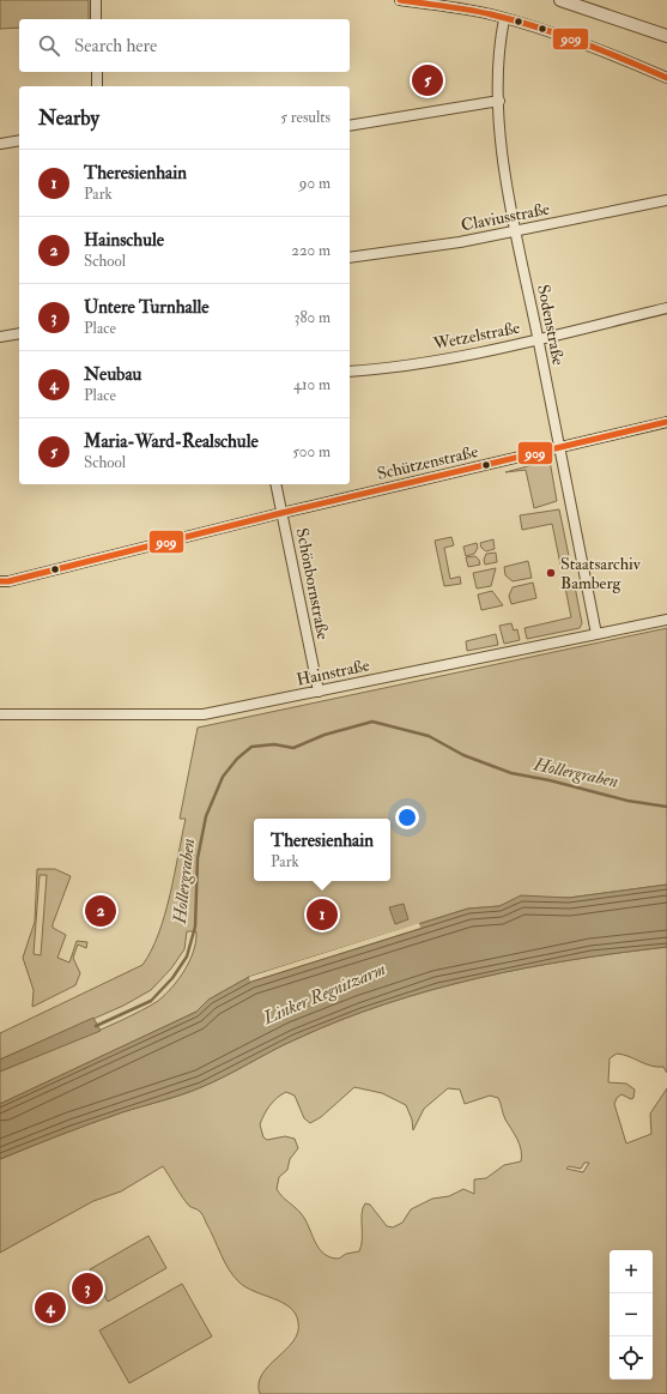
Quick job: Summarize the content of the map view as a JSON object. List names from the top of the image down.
{
  "streets": {
    "street": [
      "Claviusstraße",
      "Sodenstraße",
      "Wetzelstraße",
      "Schützenstraße",
      "Schönbornstraße",
      "Hainstraße"
    ]
  },
  "crossings": [
    ["Claviusstraße", "Sodenstraße"],
    ["Sodenstraße", "Wetzelstraße"],
    ["Sodenstraße", "Schützenstraße"],
    ["Sodenstraße", "Hainstraße"],
    ["Schützenstraße", "Schönbornstraße"],
    ["Schönbornstraße", "Hainstraße"]
  ],
  "water": ["Hollergraben", "Linker Regnitzarm"],
  "places": ["Staatsarchiv Bamberg"],
  "lines": ["transit line 909"],
  "page": {
    "search": "Search here",
    "pins": [
      "5",
      "2",
      "1",
      "3",
      "4"
    ],
    "heading": ["Nearby", "5 results"],
    "list": [
      {
        "mark": "1",
        "name": "Theresienhain",
        "note": "Park",
        "value": "90 m"
      },
      {
        "mark": "2",
        "name": "Hainschule",
        "note": "School",
        "value": "220 m"
      },
      {
        "mark": "3",
        "name": "Untere Turnhalle",
        "note": "Place",
        "value": "380 m"
      },
      {
        "mark": "4",
        "name": "Neubau",
        "note": "Place",
        "value": "410 m"
      },
      {
        "mark": "5",
        "name": "Maria-Ward-Realschule",
        "note": "School",
        "value": "500 m"
      }
    ],
    "popup": ["Theresienhain", "Park"],
    "map_buttons": ["+", "−"]
  }
}
